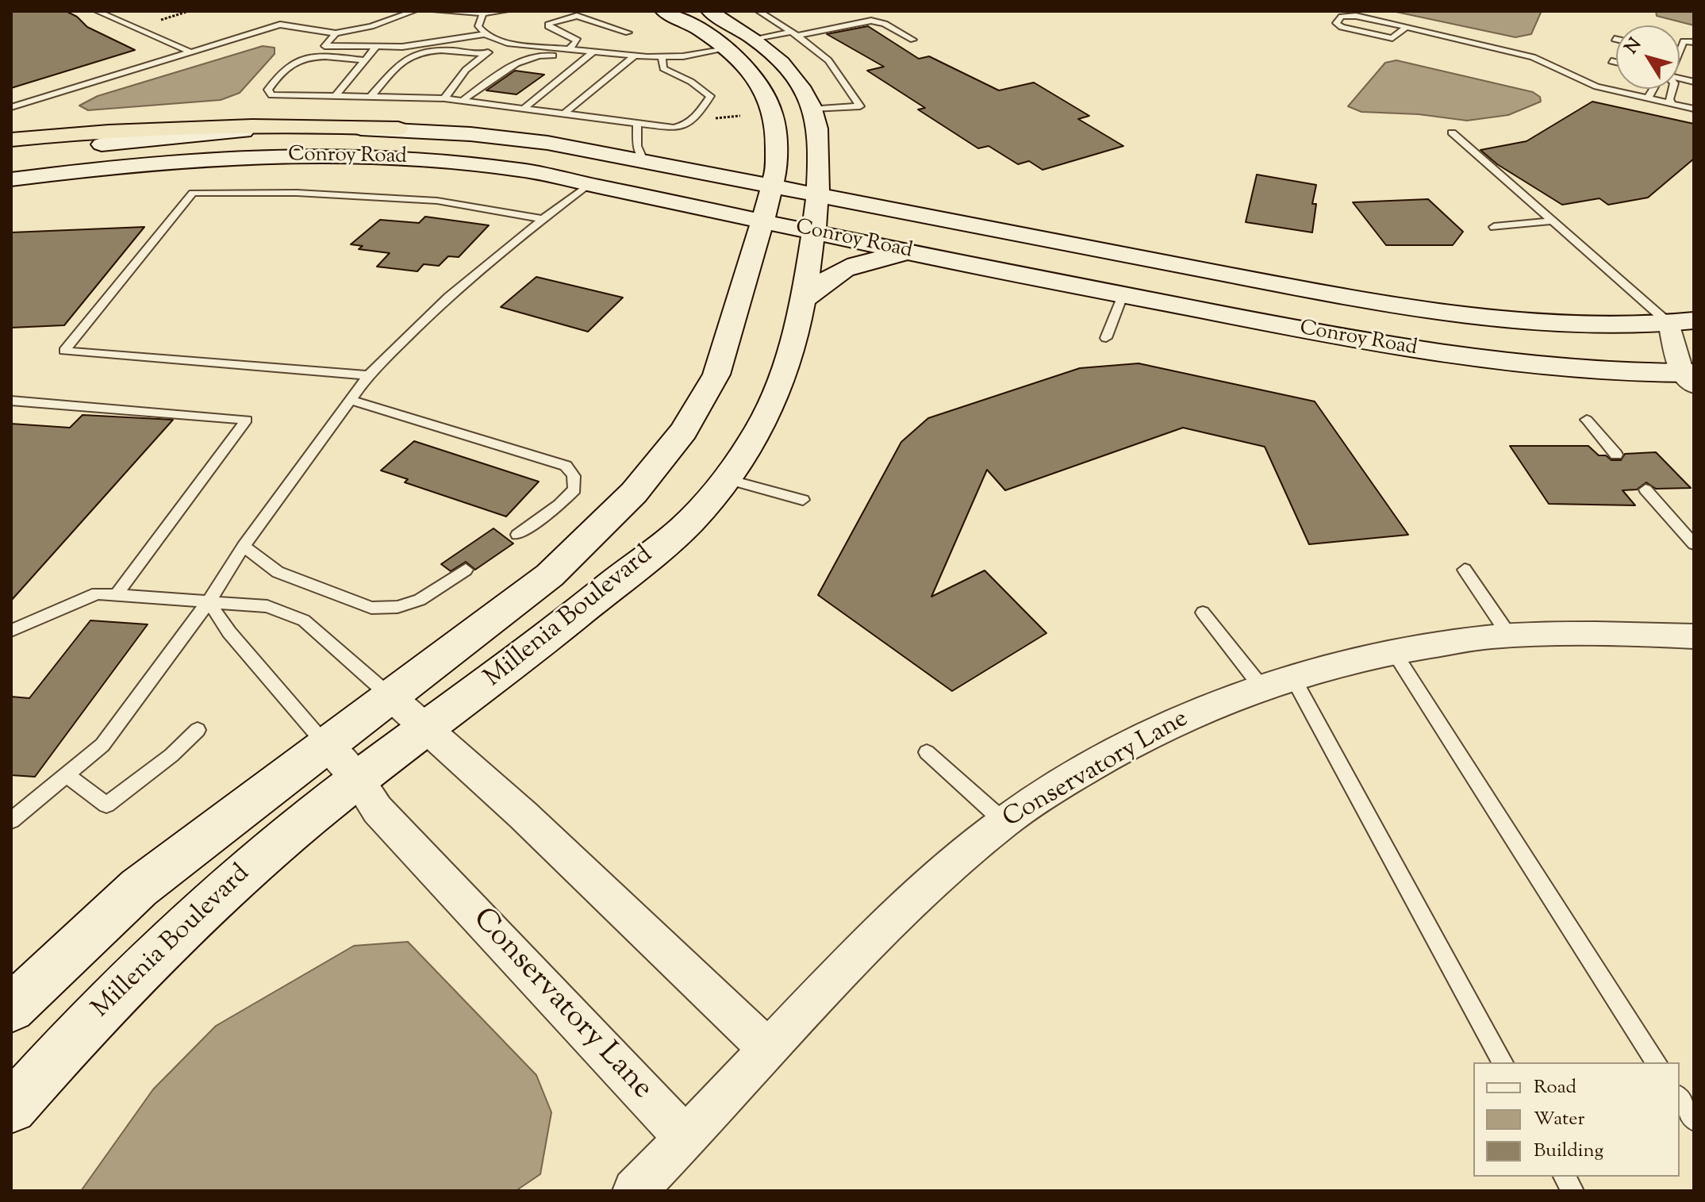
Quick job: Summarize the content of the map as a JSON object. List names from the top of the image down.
{
  "streets": {
    "main road": ["Conroy Road", "Millenia Boulevard"],
    "street": ["Conservatory Lane"]
  },
  "crossings": [
    ["Conroy Road", "Millenia Boulevard"],
    ["Millenia Boulevard", "Conservatory Lane"]
  ],
  "legend": ["Road", "Water", "Building"],
  "north": "top left"
}
